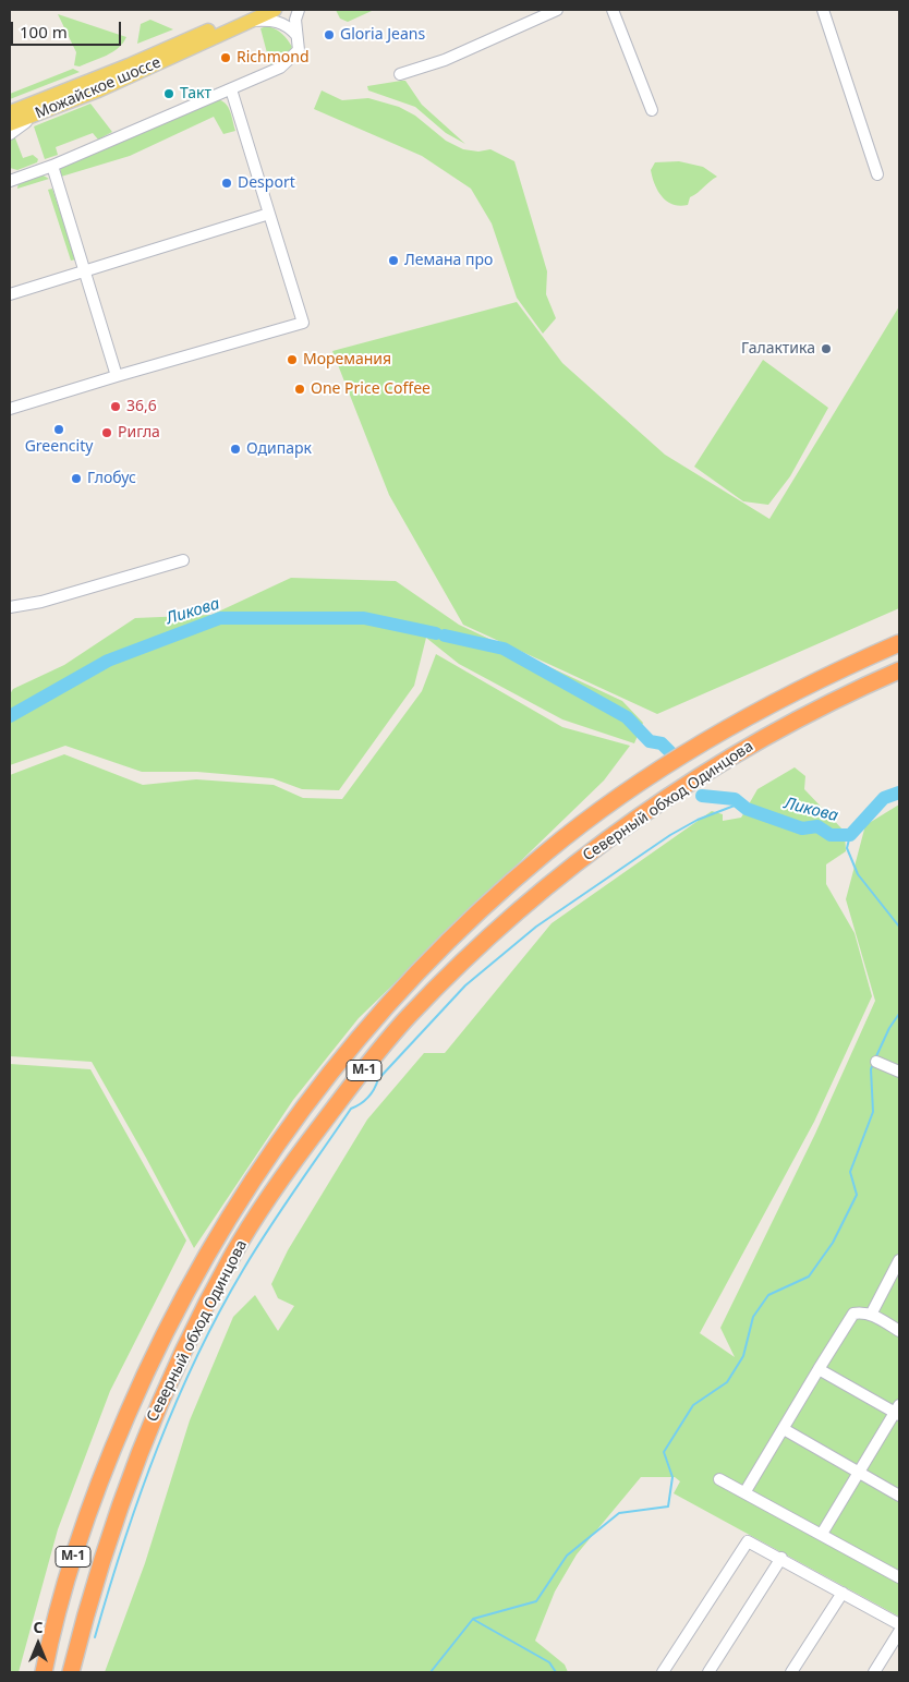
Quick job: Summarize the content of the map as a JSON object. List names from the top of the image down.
{
  "streets": {
    "highway": ["Северный обход Одинцова", "М-1"],
    "main road": ["Можайское шоссе"]
  },
  "water": ["Ликова"],
  "places": [
    "Gloria Jeans",
    "Richmond",
    "Такт",
    "Desport",
    "Лемана про",
    "Галактика",
    "Моремания",
    "One Price Coffee",
    "36,6",
    "Greencity",
    "Ригла",
    "Одипарк",
    "Глобус"
  ],
  "scale_bar": "100 m",
  "north": "top"
}
